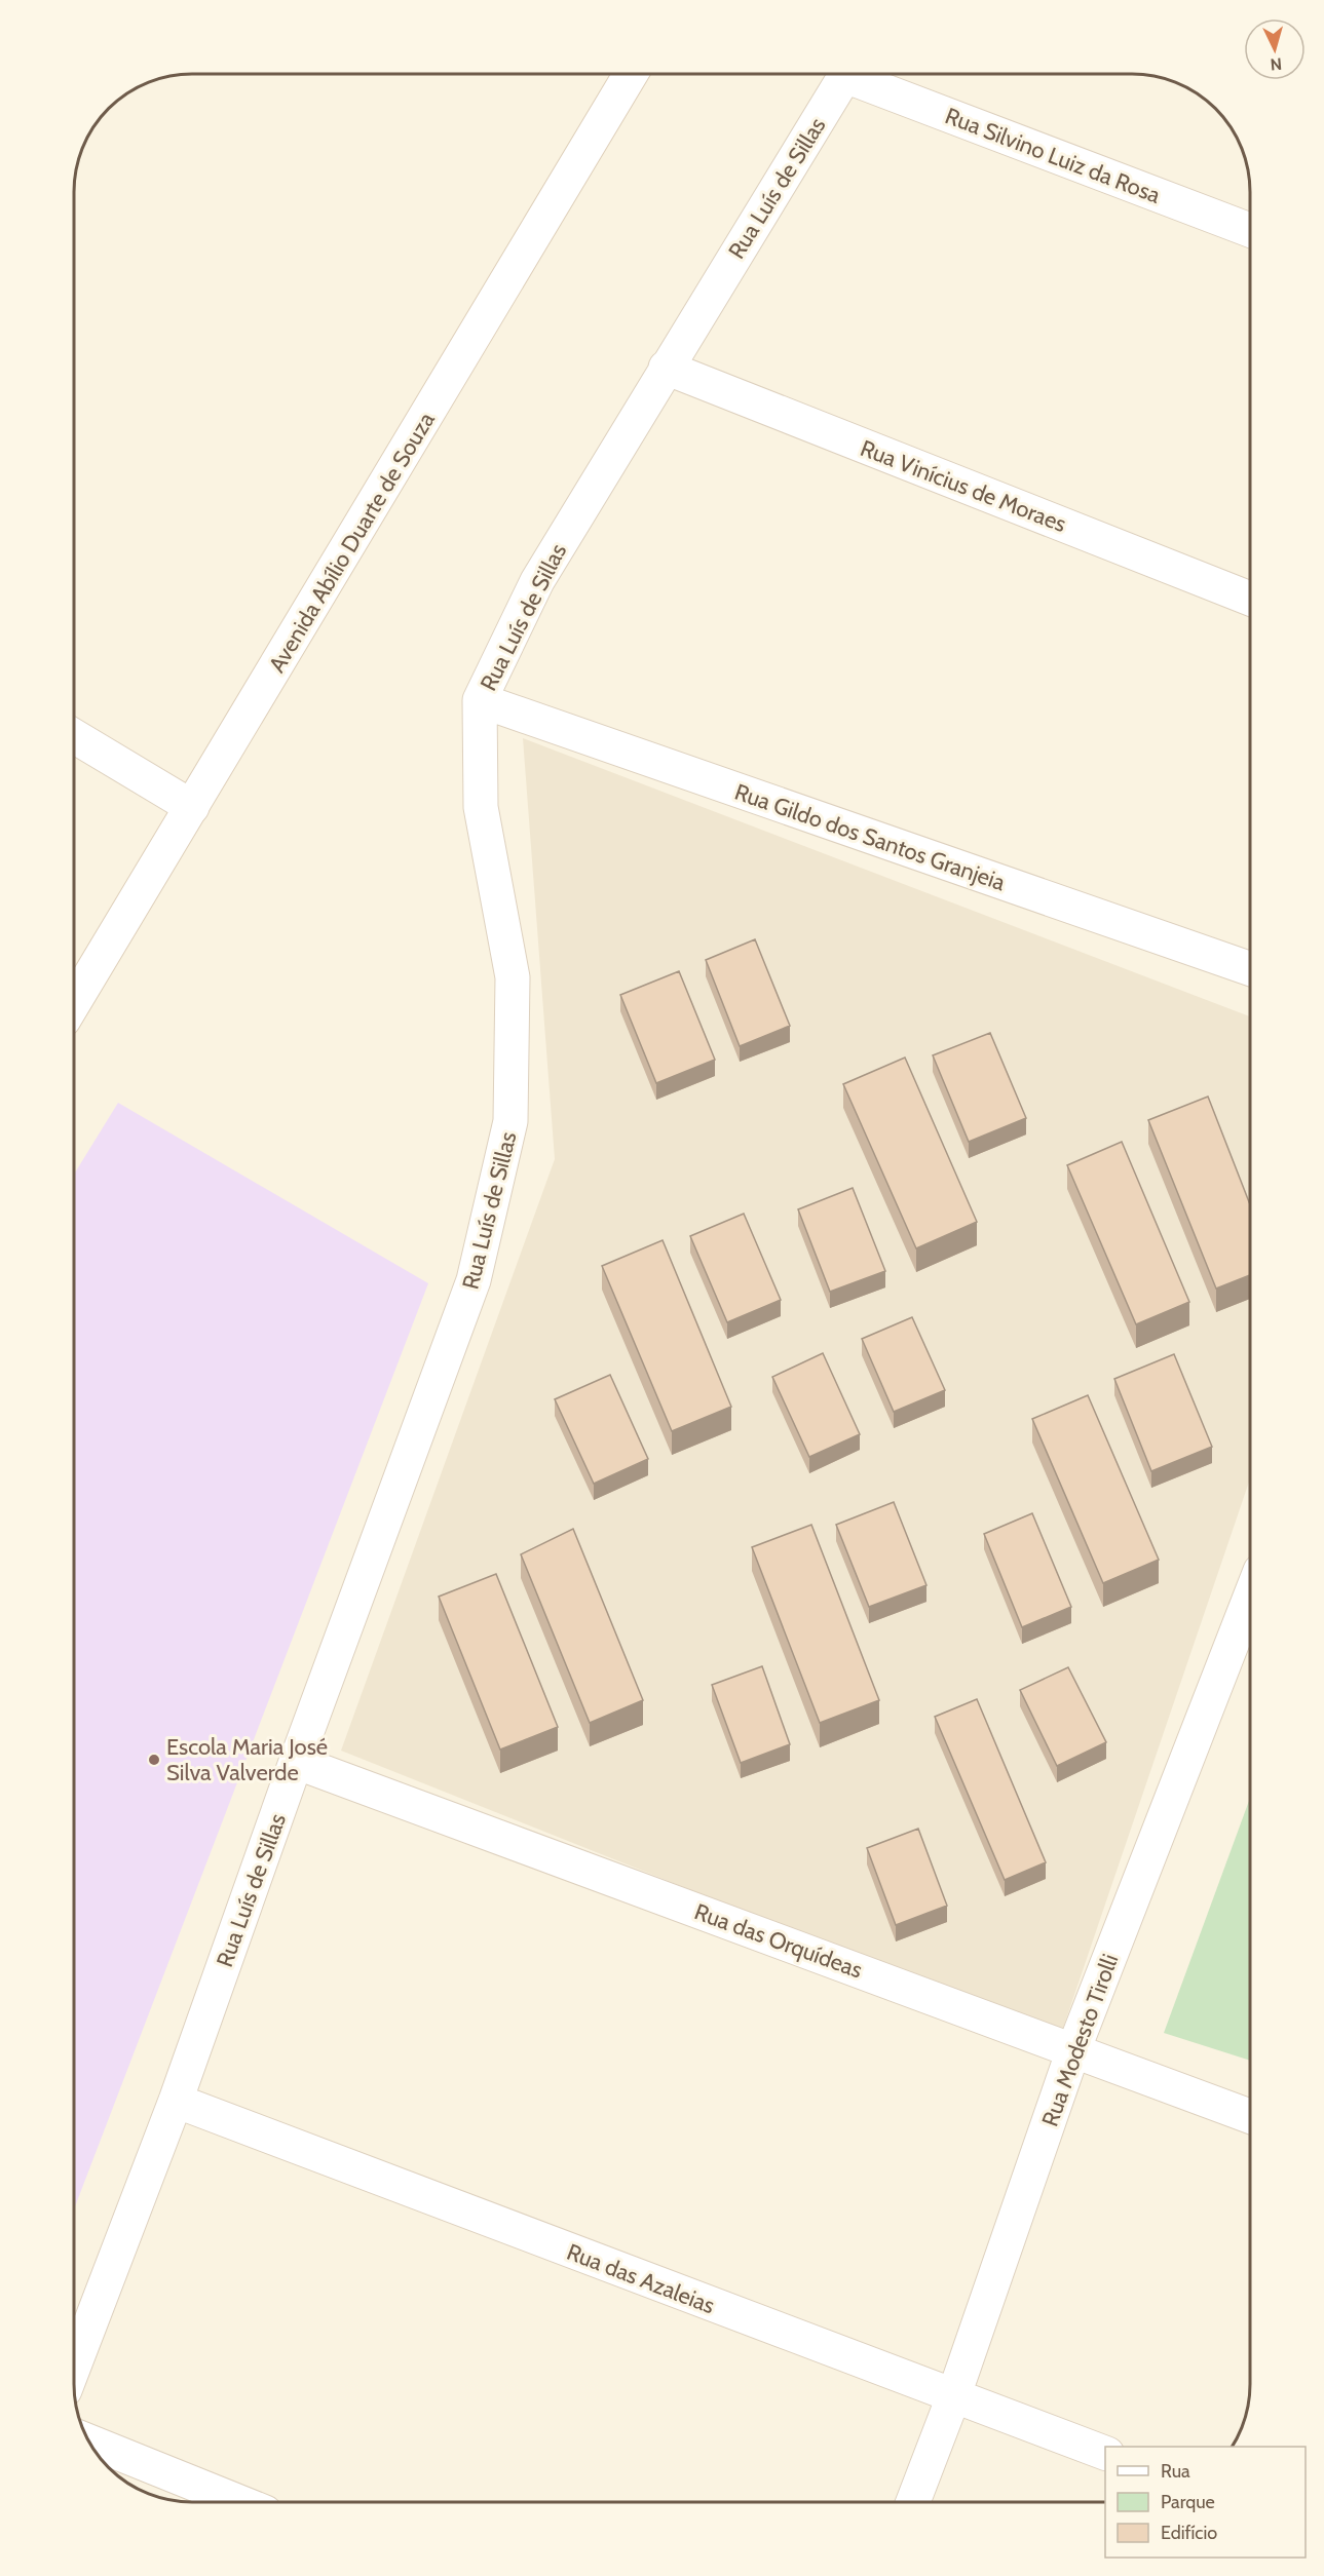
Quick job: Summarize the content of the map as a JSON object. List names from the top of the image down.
{
  "streets": {
    "street": [
      "Rua Silvino Luiz da Rosa",
      "Rua Luís de Sillas",
      "Rua Vinícius de Moraes",
      "Avenida Abílio Duarte de Souza",
      "Rua Gildo dos Santos Granjeia",
      "Rua das Orquídeas",
      "Rua Modesto Tirolli",
      "Rua das Azaleias"
    ]
  },
  "crossings": [
    ["Rua Luís de Sillas", "Rua Vinícius de Moraes"],
    ["Rua Luís de Sillas", "Rua Gildo dos Santos Granjeia"],
    ["Rua Luís de Sillas", "Rua das Orquídeas"],
    ["Rua Luís de Sillas", "Rua das Azaleias"],
    ["Rua das Orquídeas", "Rua Modesto Tirolli"],
    ["Rua Modesto Tirolli", "Rua das Azaleias"]
  ],
  "places": ["Escola Maria José Silva Valverde"],
  "legend": ["Rua", "Parque", "Edifício"],
  "north": "bottom"
}
